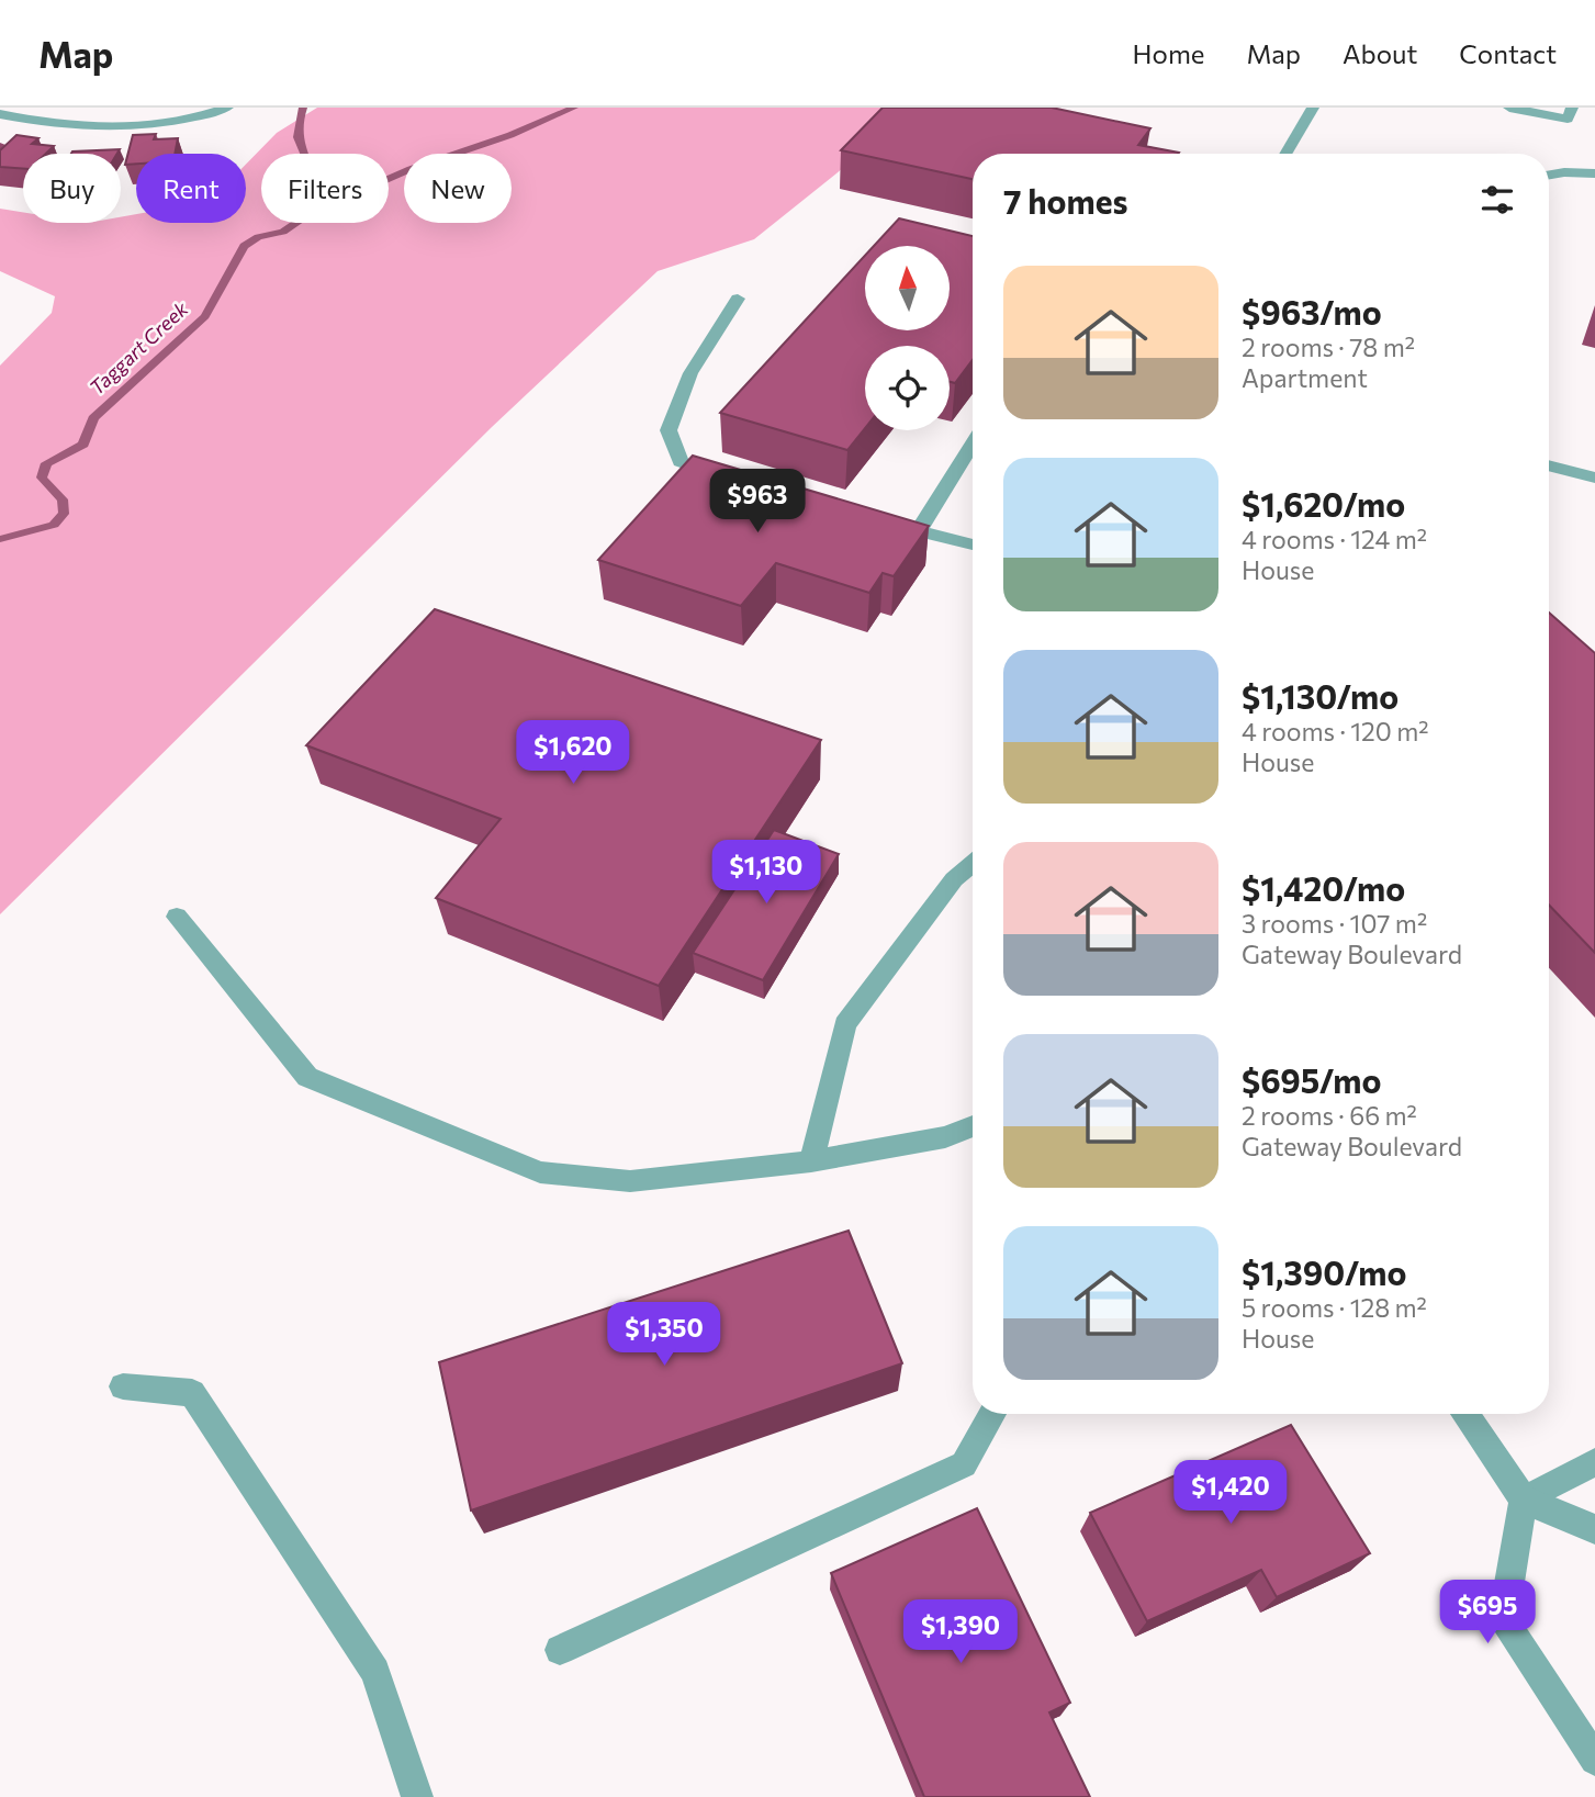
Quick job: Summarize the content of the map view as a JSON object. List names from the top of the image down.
{
  "water": ["Taggart Creek"],
  "north": "top",
  "page": {
    "header": "Map",
    "nav": [
      "Home",
      "Map",
      "About",
      "Contact"
    ],
    "chip": [
      "Buy",
      "Rent",
      "Filters",
      "New"
    ],
    "heading": "7 homes",
    "list": [
      {
        "name": "$963/mo",
        "note": "2 rooms · 78 m² · Apartment"
      },
      {
        "name": "$1,620/mo",
        "note": "4 rooms · 124 m² · House"
      },
      {
        "name": "$1,130/mo",
        "note": "4 rooms · 120 m² · House"
      },
      {
        "name": "$1,420/mo",
        "note": "3 rooms · 107 m² · Gateway Boulevard"
      },
      {
        "name": "$695/mo",
        "note": "2 rooms · 66 m² · Gateway Boulevard"
      },
      {
        "name": "$1,390/mo",
        "note": "5 rooms · 128 m² · House"
      }
    ],
    "price": [
      "$963",
      "$1,620",
      "$1,130",
      "$1,350",
      "$1,420",
      "$695",
      "$1,390"
    ]
  }
}
